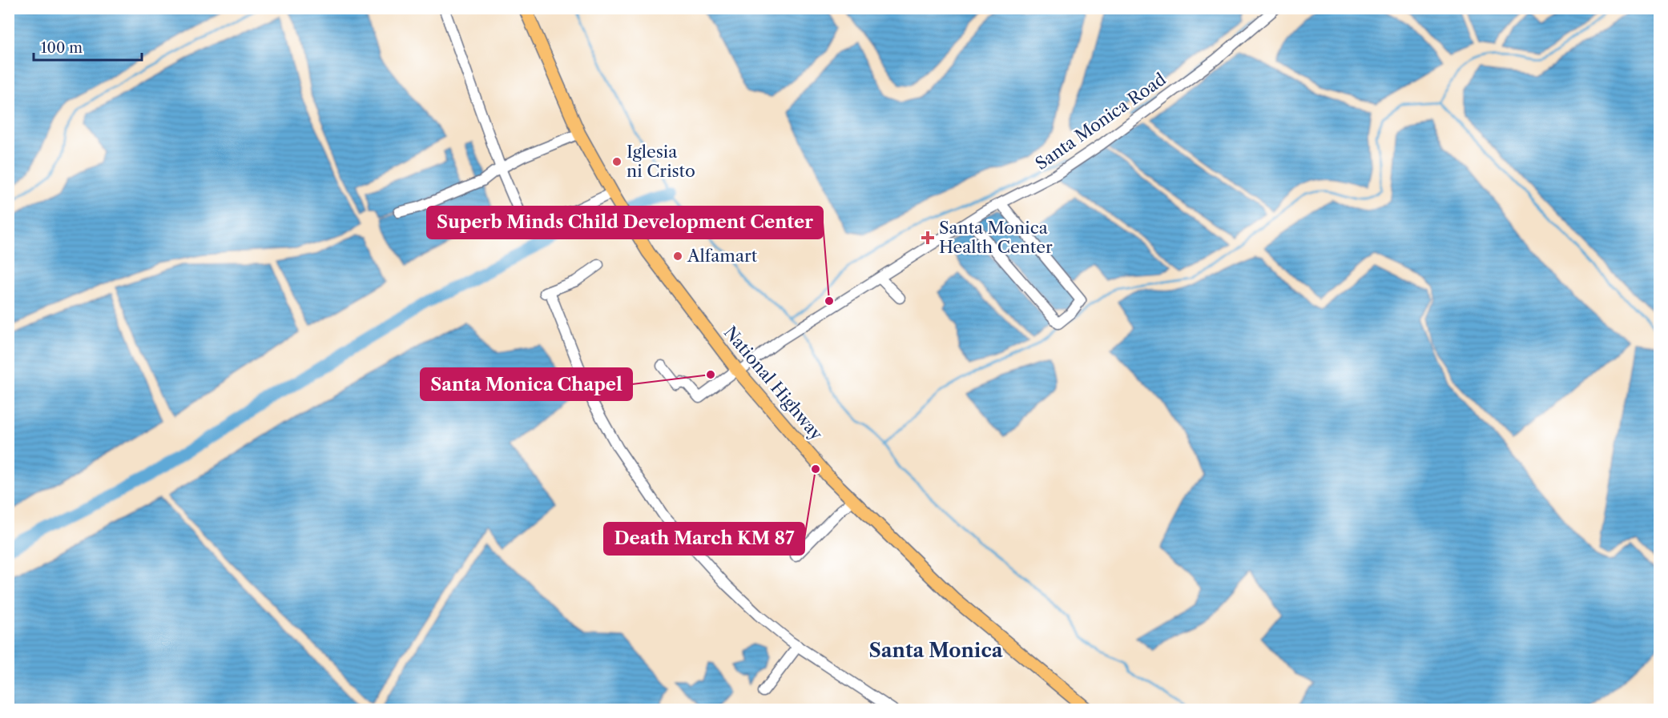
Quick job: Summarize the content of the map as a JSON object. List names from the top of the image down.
{
  "streets": {
    "main road": ["National Highway"],
    "street": ["Santa Monica Road"]
  },
  "crossings": [
    ["Santa Monica Road", "National Highway"]
  ],
  "districts": ["Santa Monica"],
  "places": {
    "other": [
      "Iglesia ni Cristo",
      "Alfamart",
      "Superb Minds Child Development Center",
      "Santa Monica Chapel",
      "Death March KM 87"
    ],
    "health": ["Santa Monica Health Center"]
  },
  "scale_bar": "100 m"
}
